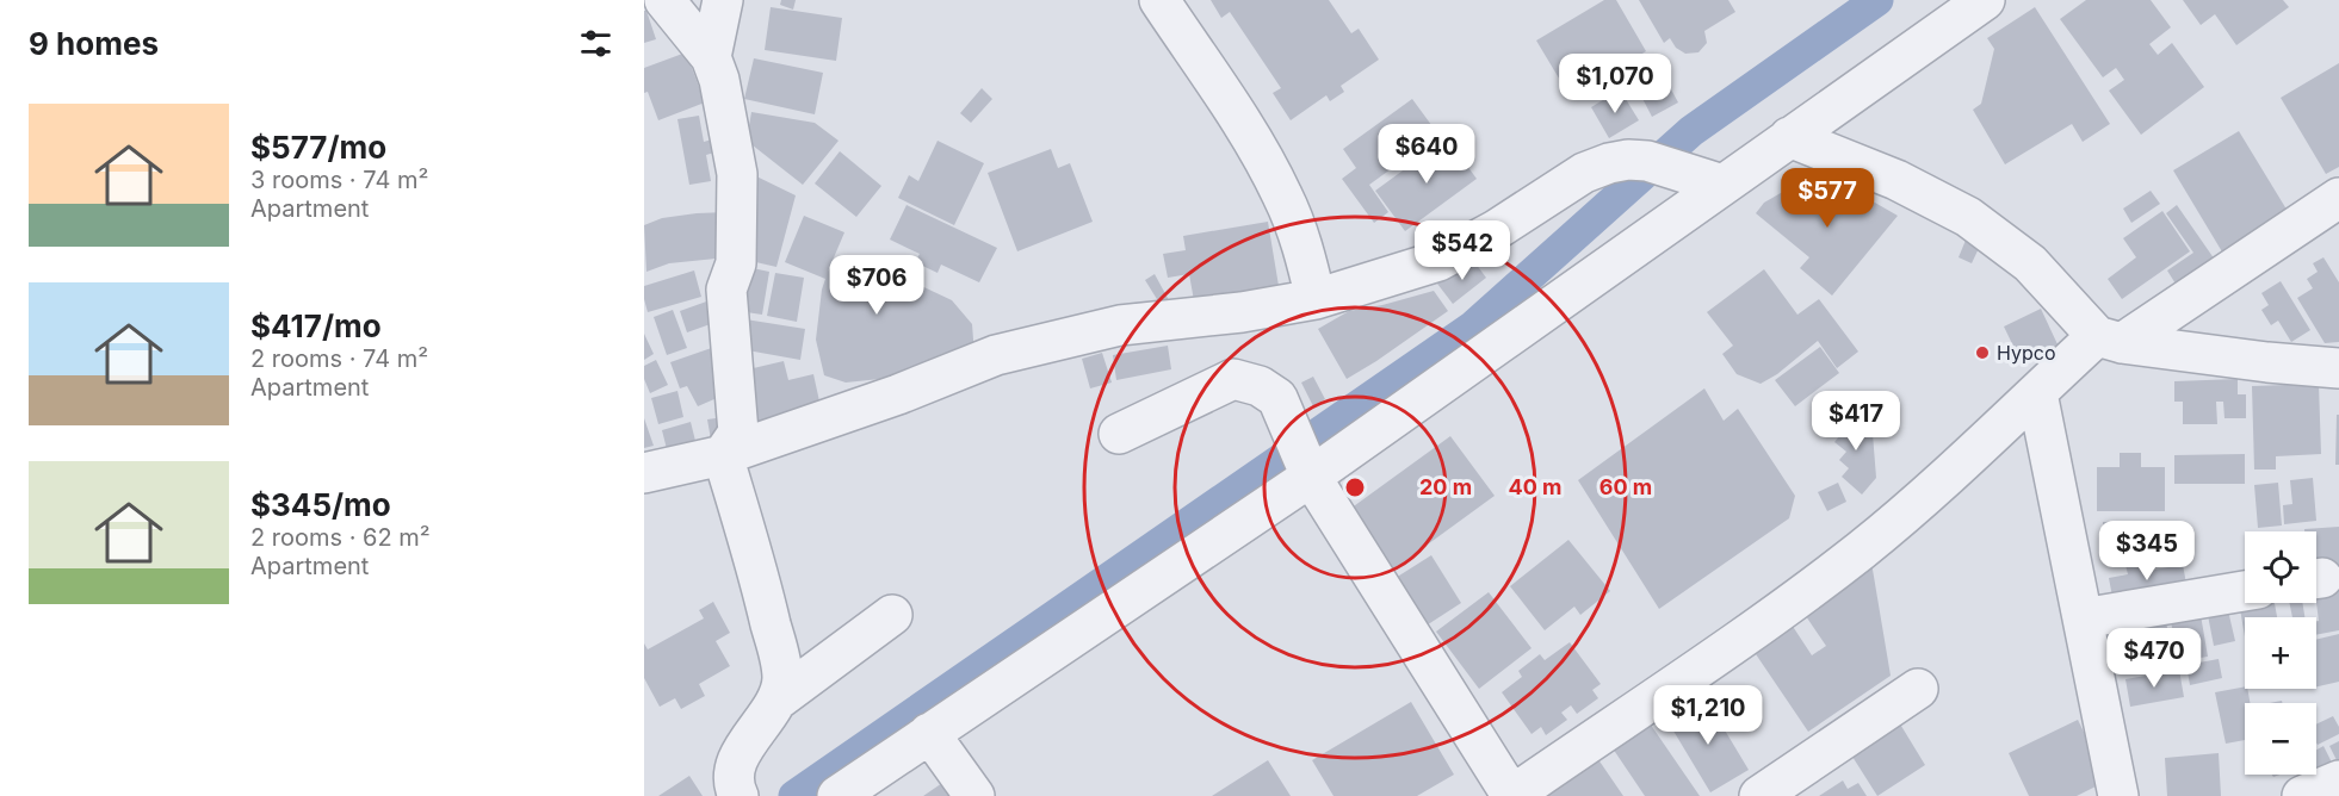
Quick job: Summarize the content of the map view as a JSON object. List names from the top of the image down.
{
  "places": ["Hypco"],
  "page": {
    "heading": "9 homes",
    "price": [
      "$1,070",
      "$640",
      "$577",
      "$542",
      "$706",
      "$417",
      "$345",
      "$470",
      "$1,210"
    ],
    "list": [
      {
        "name": "$577/mo",
        "note": "3 rooms · 74 m² · Apartment"
      },
      {
        "name": "$417/mo",
        "note": "2 rooms · 74 m² · Apartment"
      },
      {
        "name": "$345/mo",
        "note": "2 rooms · 62 m² · Apartment"
      }
    ],
    "map_buttons": ["+", "−"]
  },
  "rings": ["20 m", "40 m", "60 m"]
}
